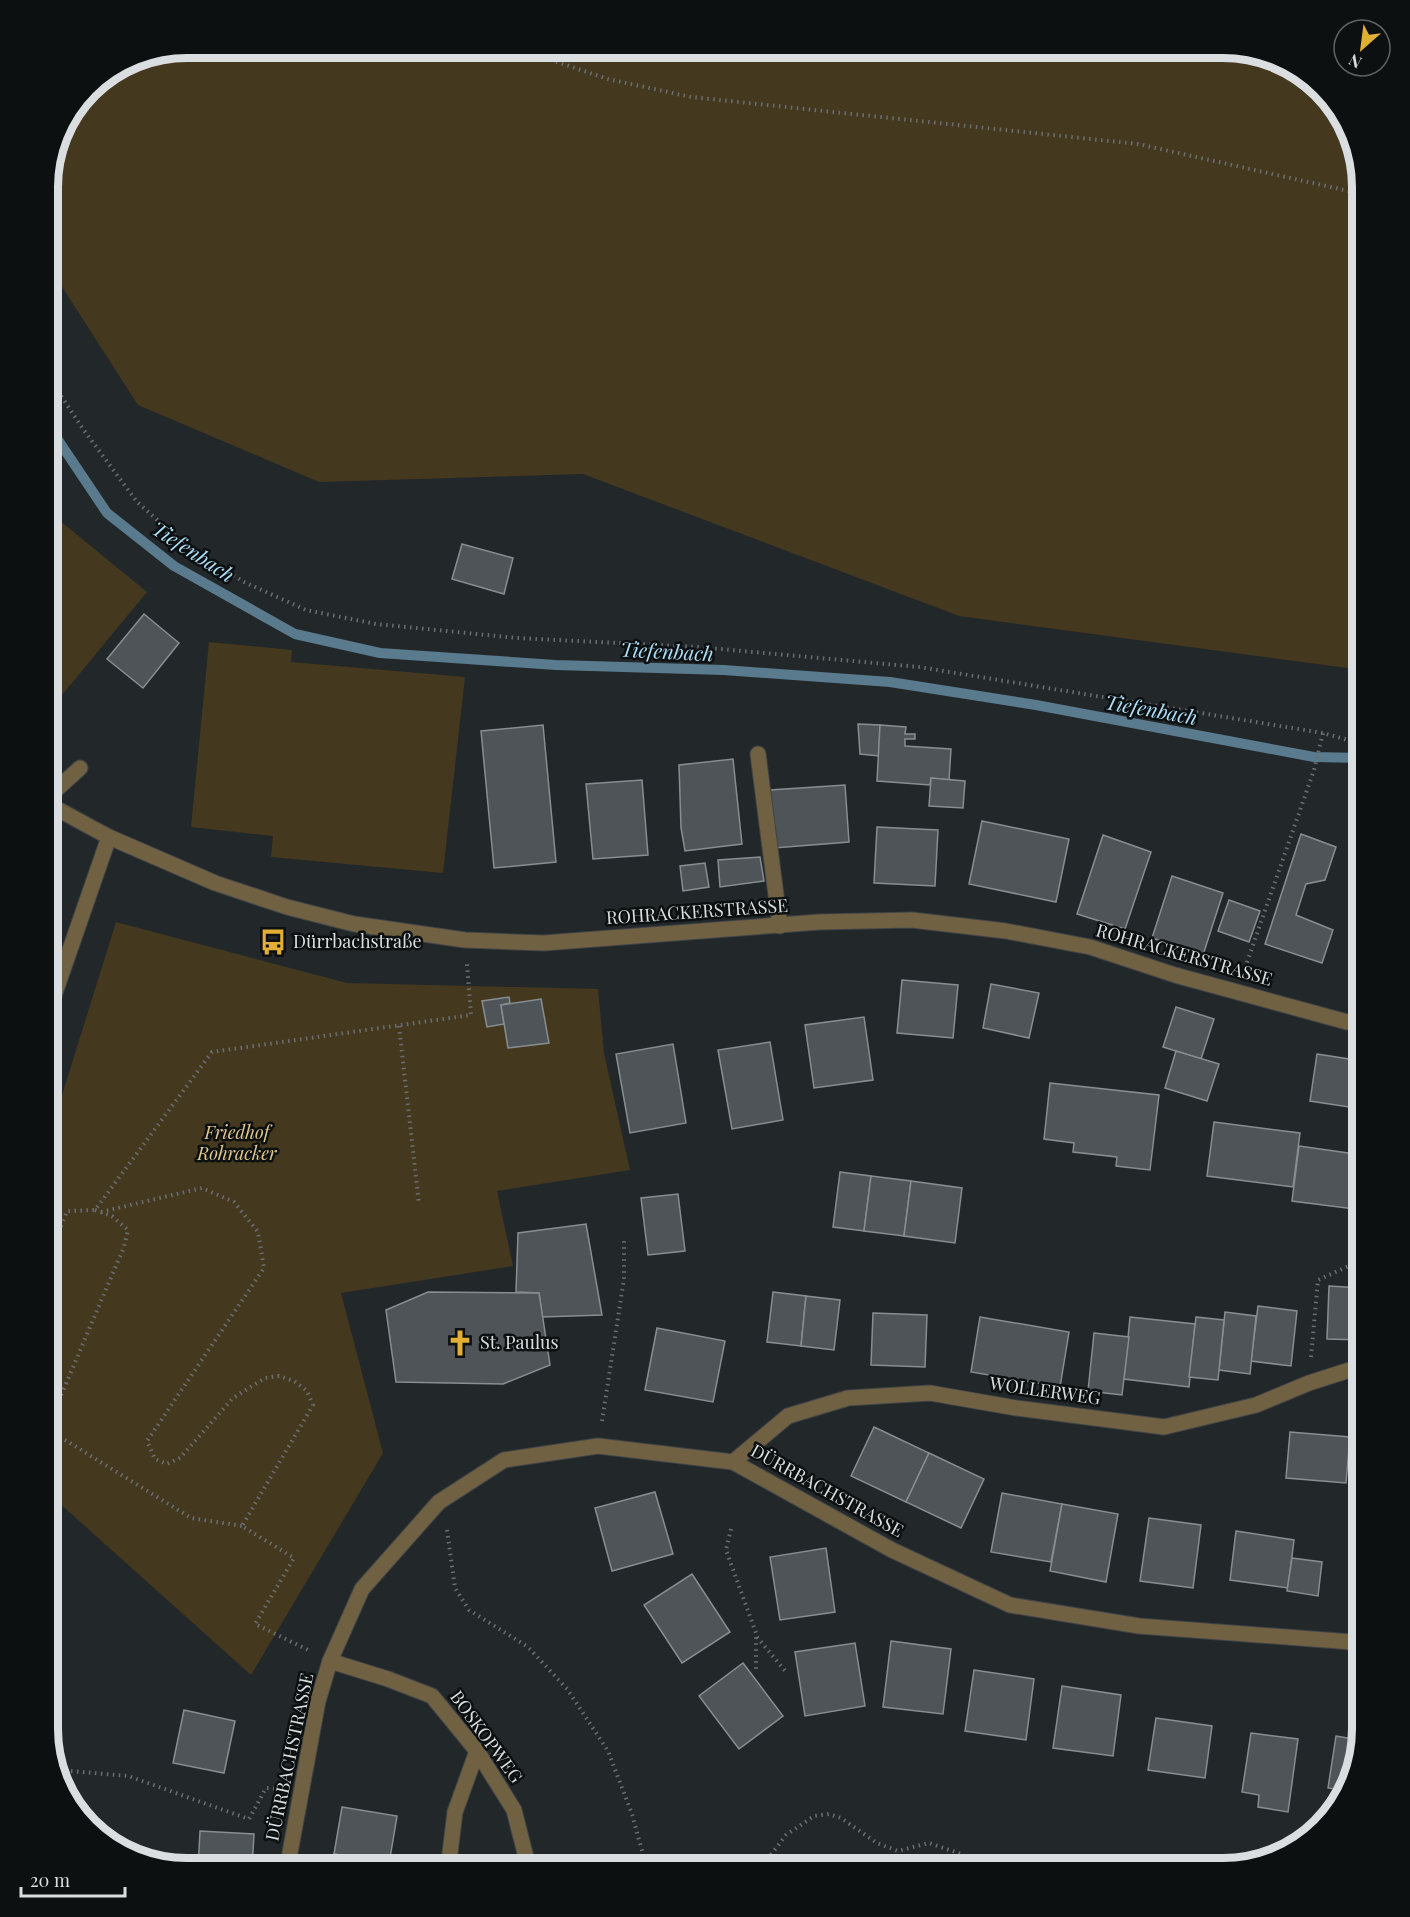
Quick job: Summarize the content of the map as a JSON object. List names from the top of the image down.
{
  "streets": {
    "street": [
      "ROHRACKERSTRASSE",
      "WOLLERWEG",
      "DÜRRBACHSTRASSE",
      "BOSKOPWEG"
    ]
  },
  "crossings": [
    ["WOLLERWEG", "DÜRRBACHSTRASSE"],
    ["DÜRRBACHSTRASSE", "BOSKOPWEG"]
  ],
  "water": ["Tiefenbach"],
  "parks": ["Friedhof Rohracker"],
  "places": {
    "bus stop": ["Dürrbachstraße"],
    "church": ["St. Paulus"]
  },
  "scale_bar": "20 m",
  "north": "bottom left"
}
